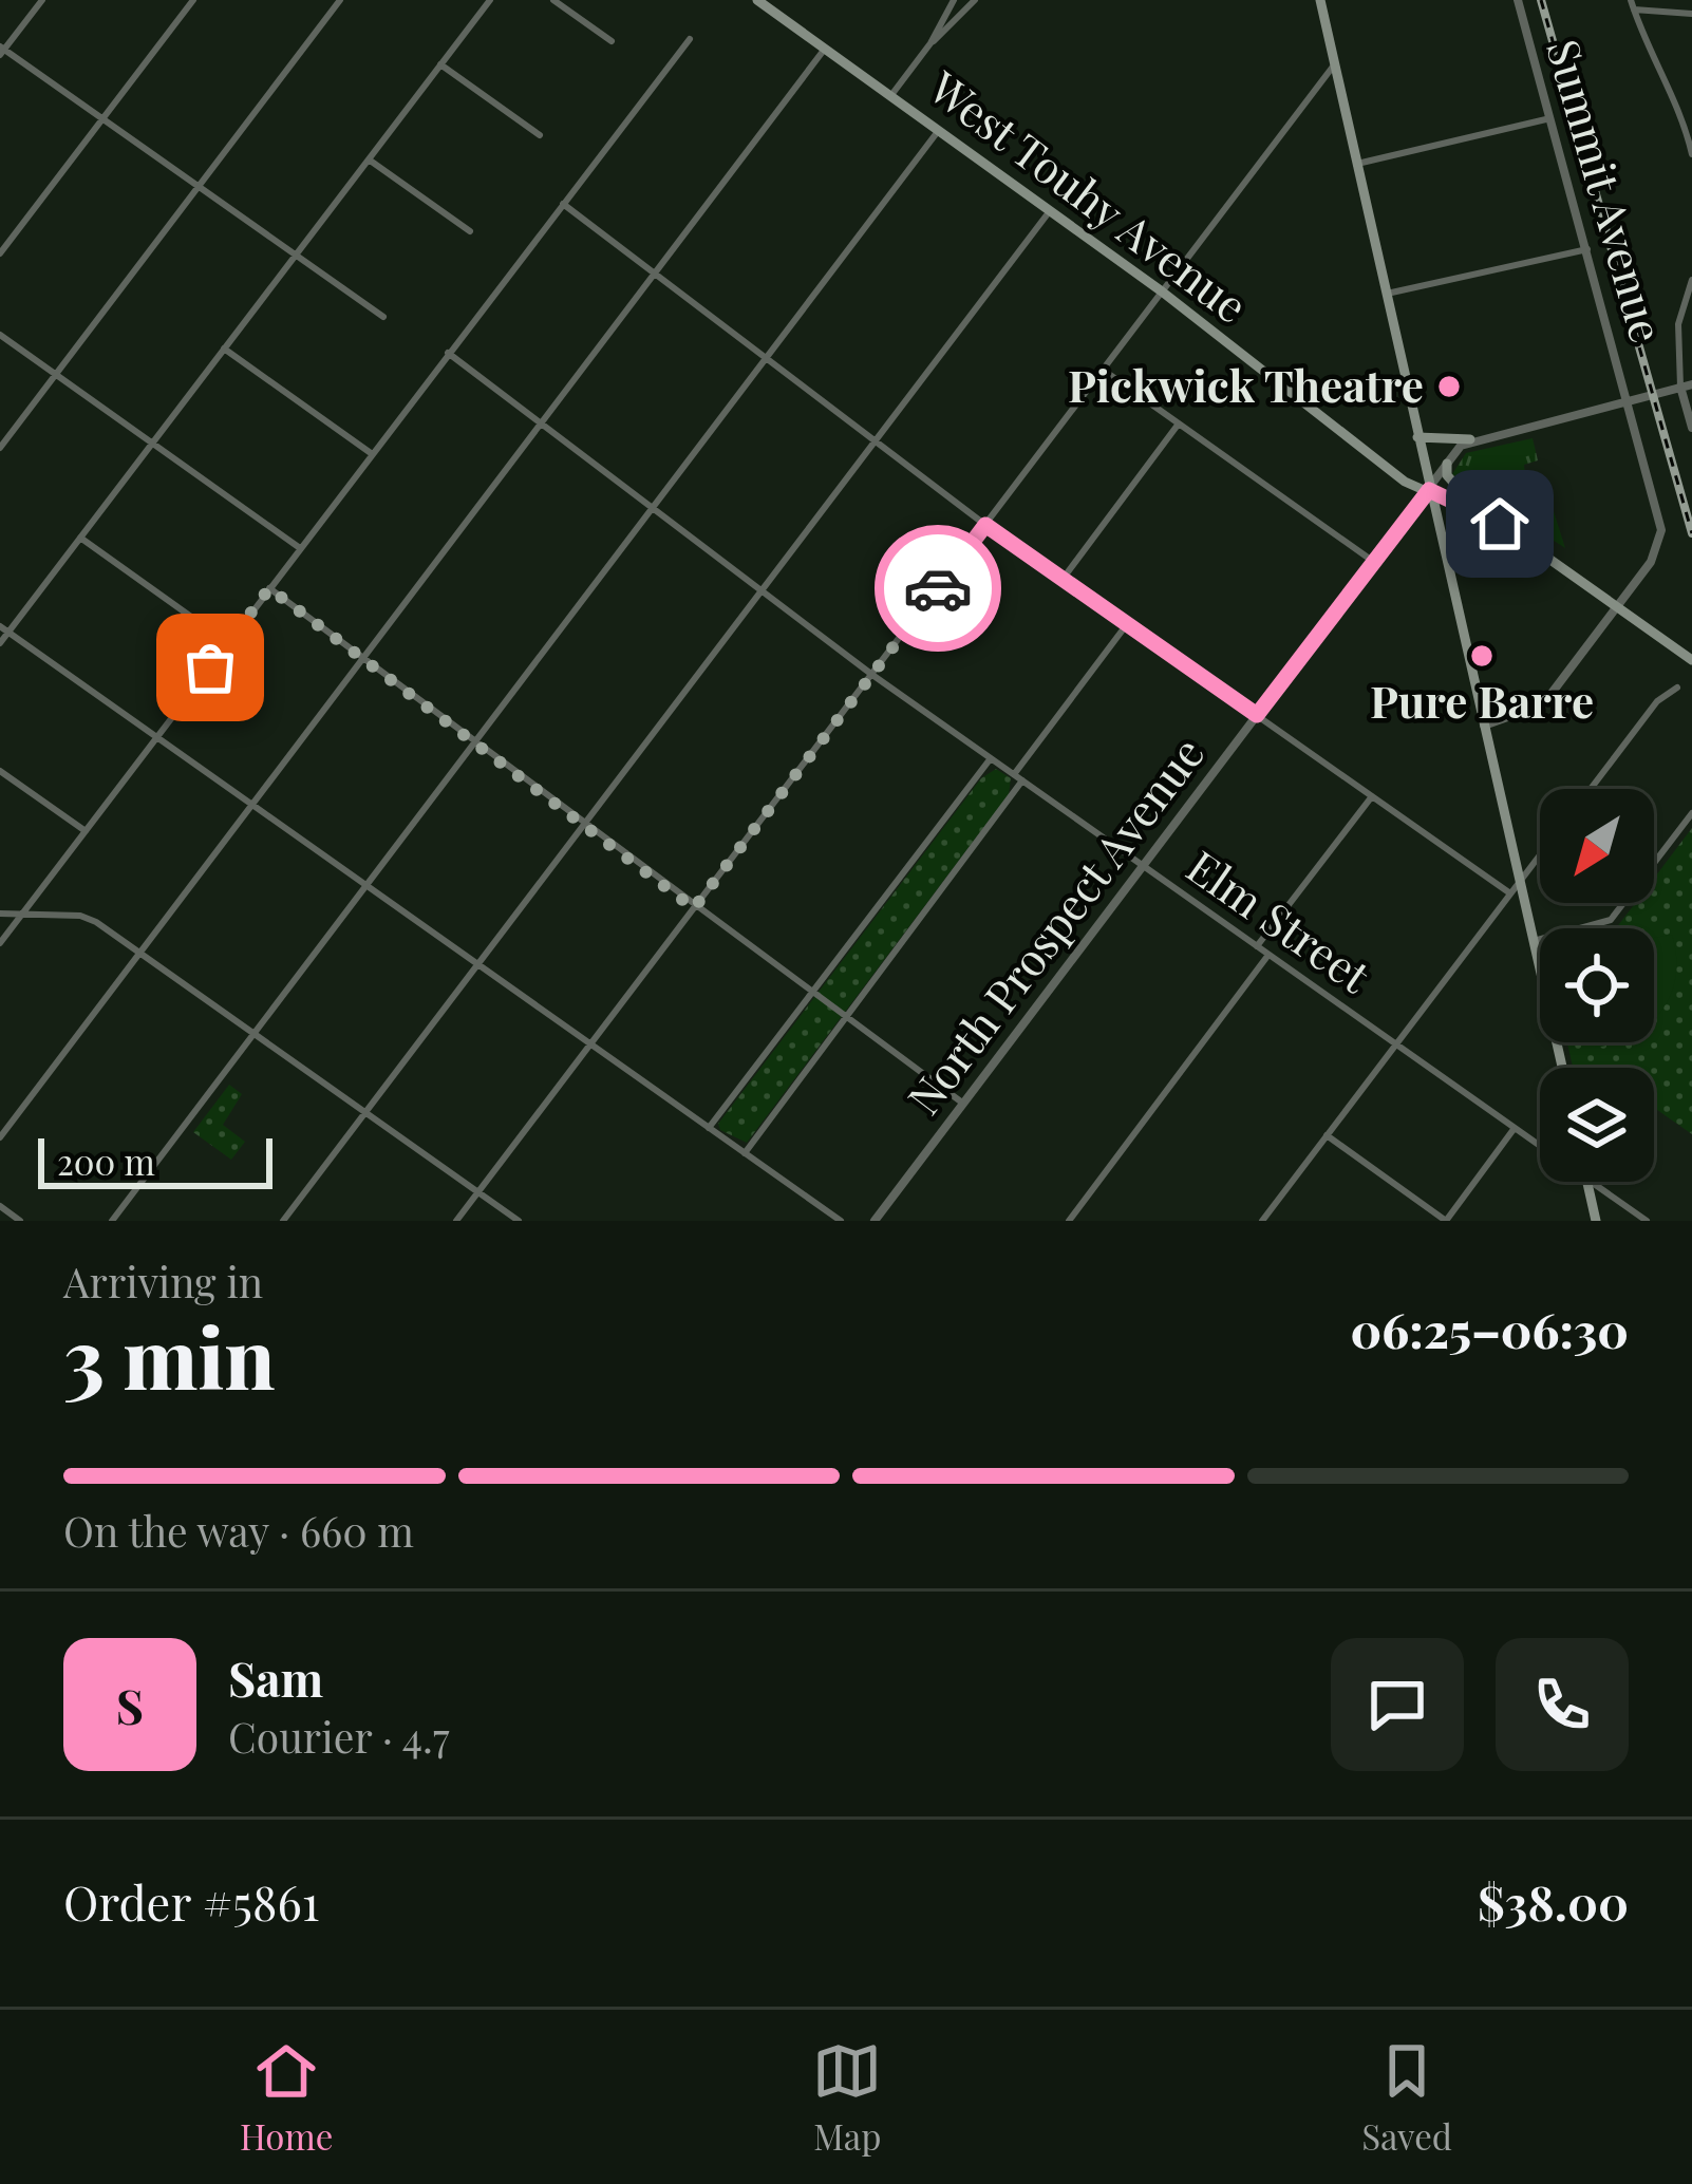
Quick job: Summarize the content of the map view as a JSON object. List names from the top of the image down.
{
  "streets": {
    "main road": ["West Touhy Avenue"],
    "street": ["Summit Avenue", "Elm Street", "North Prospect Avenue"]
  },
  "crossings": [
    ["Summit Avenue", "West Touhy Avenue"],
    ["West Touhy Avenue", "North Prospect Avenue"],
    ["Elm Street", "North Prospect Avenue"]
  ],
  "places": ["Pickwick Theatre", "Pure Barre"],
  "scale_bar": "200 m",
  "north": "bottom left",
  "page": {
    "scale": "200 m",
    "heading": ["3 min", "Arriving in", "06:25–06:30"],
    "panel": [
      "Sam",
      "Courier · 4.7",
      "Order #5861",
      "$38.00"
    ],
    "bar": "On the way · 660 m",
    "round": "S",
    "tabs": ["Home", "Map", "Saved"]
  }
}
